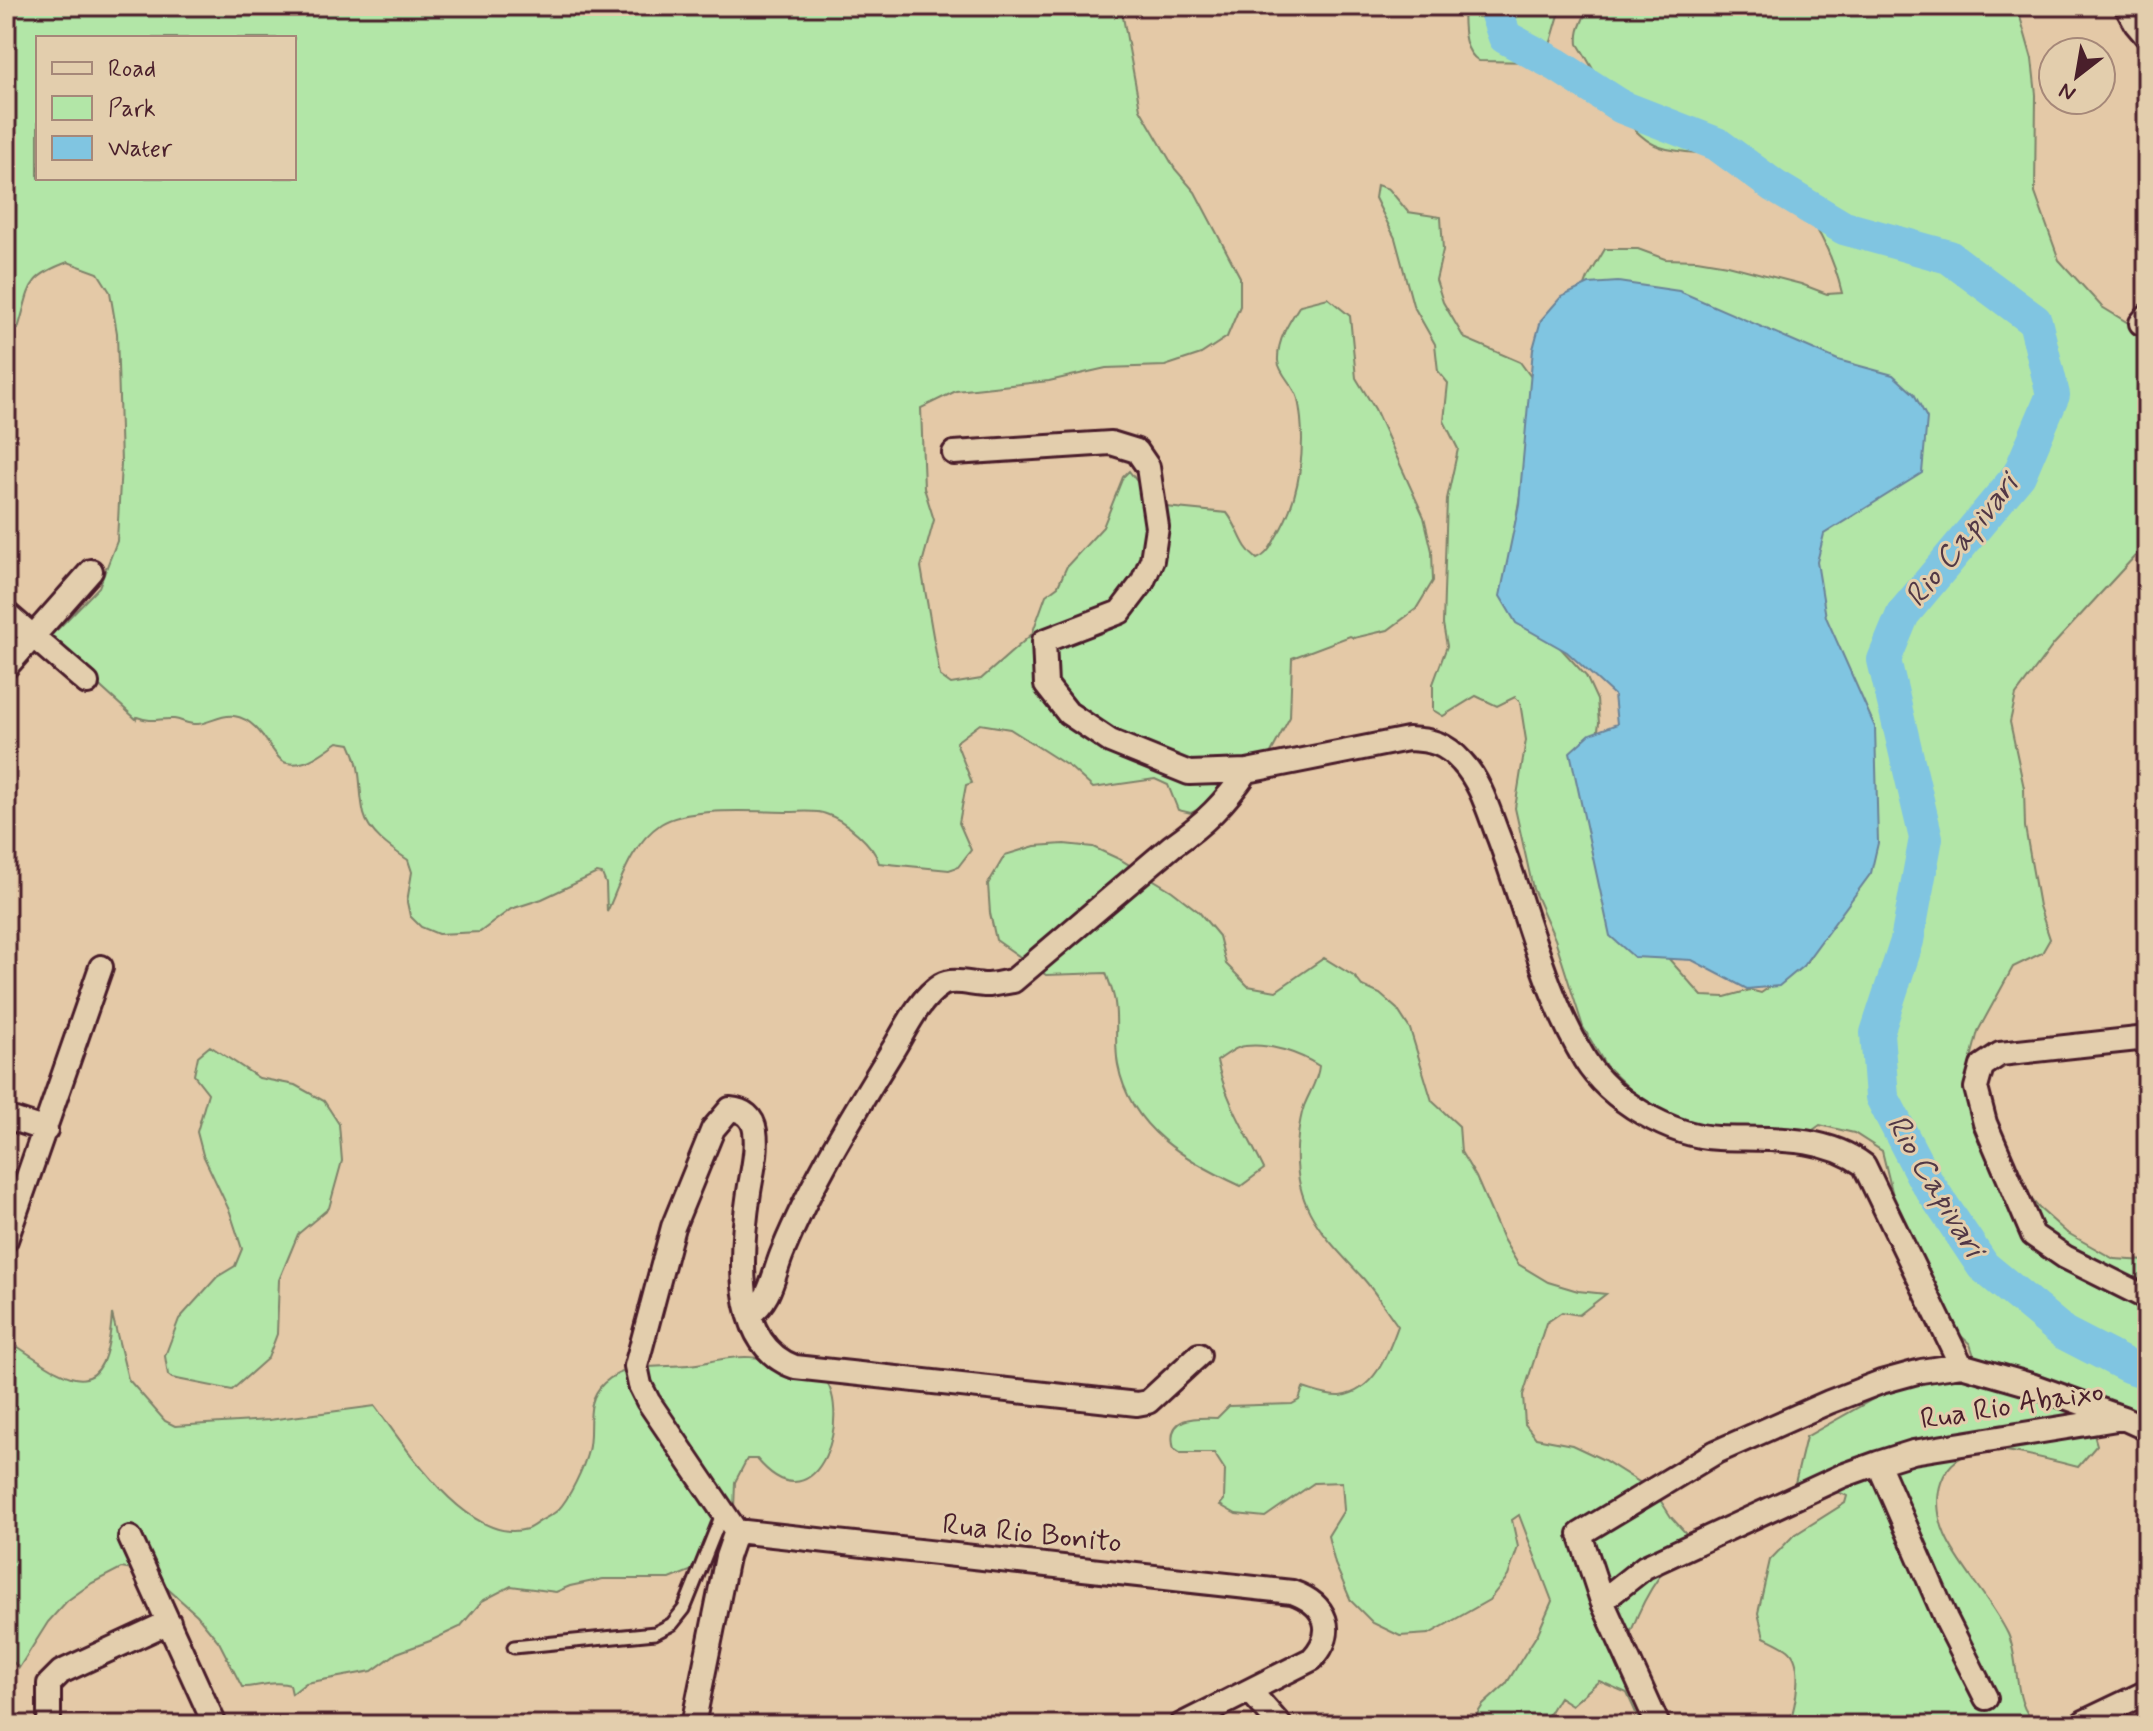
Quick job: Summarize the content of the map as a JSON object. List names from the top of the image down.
{
  "streets": {
    "street": ["Rua Rio Abaixo", "Rua Rio Bonito"]
  },
  "water": ["Rio Capivari"],
  "legend": ["Road", "Park", "Water"],
  "north": "bottom left"
}
